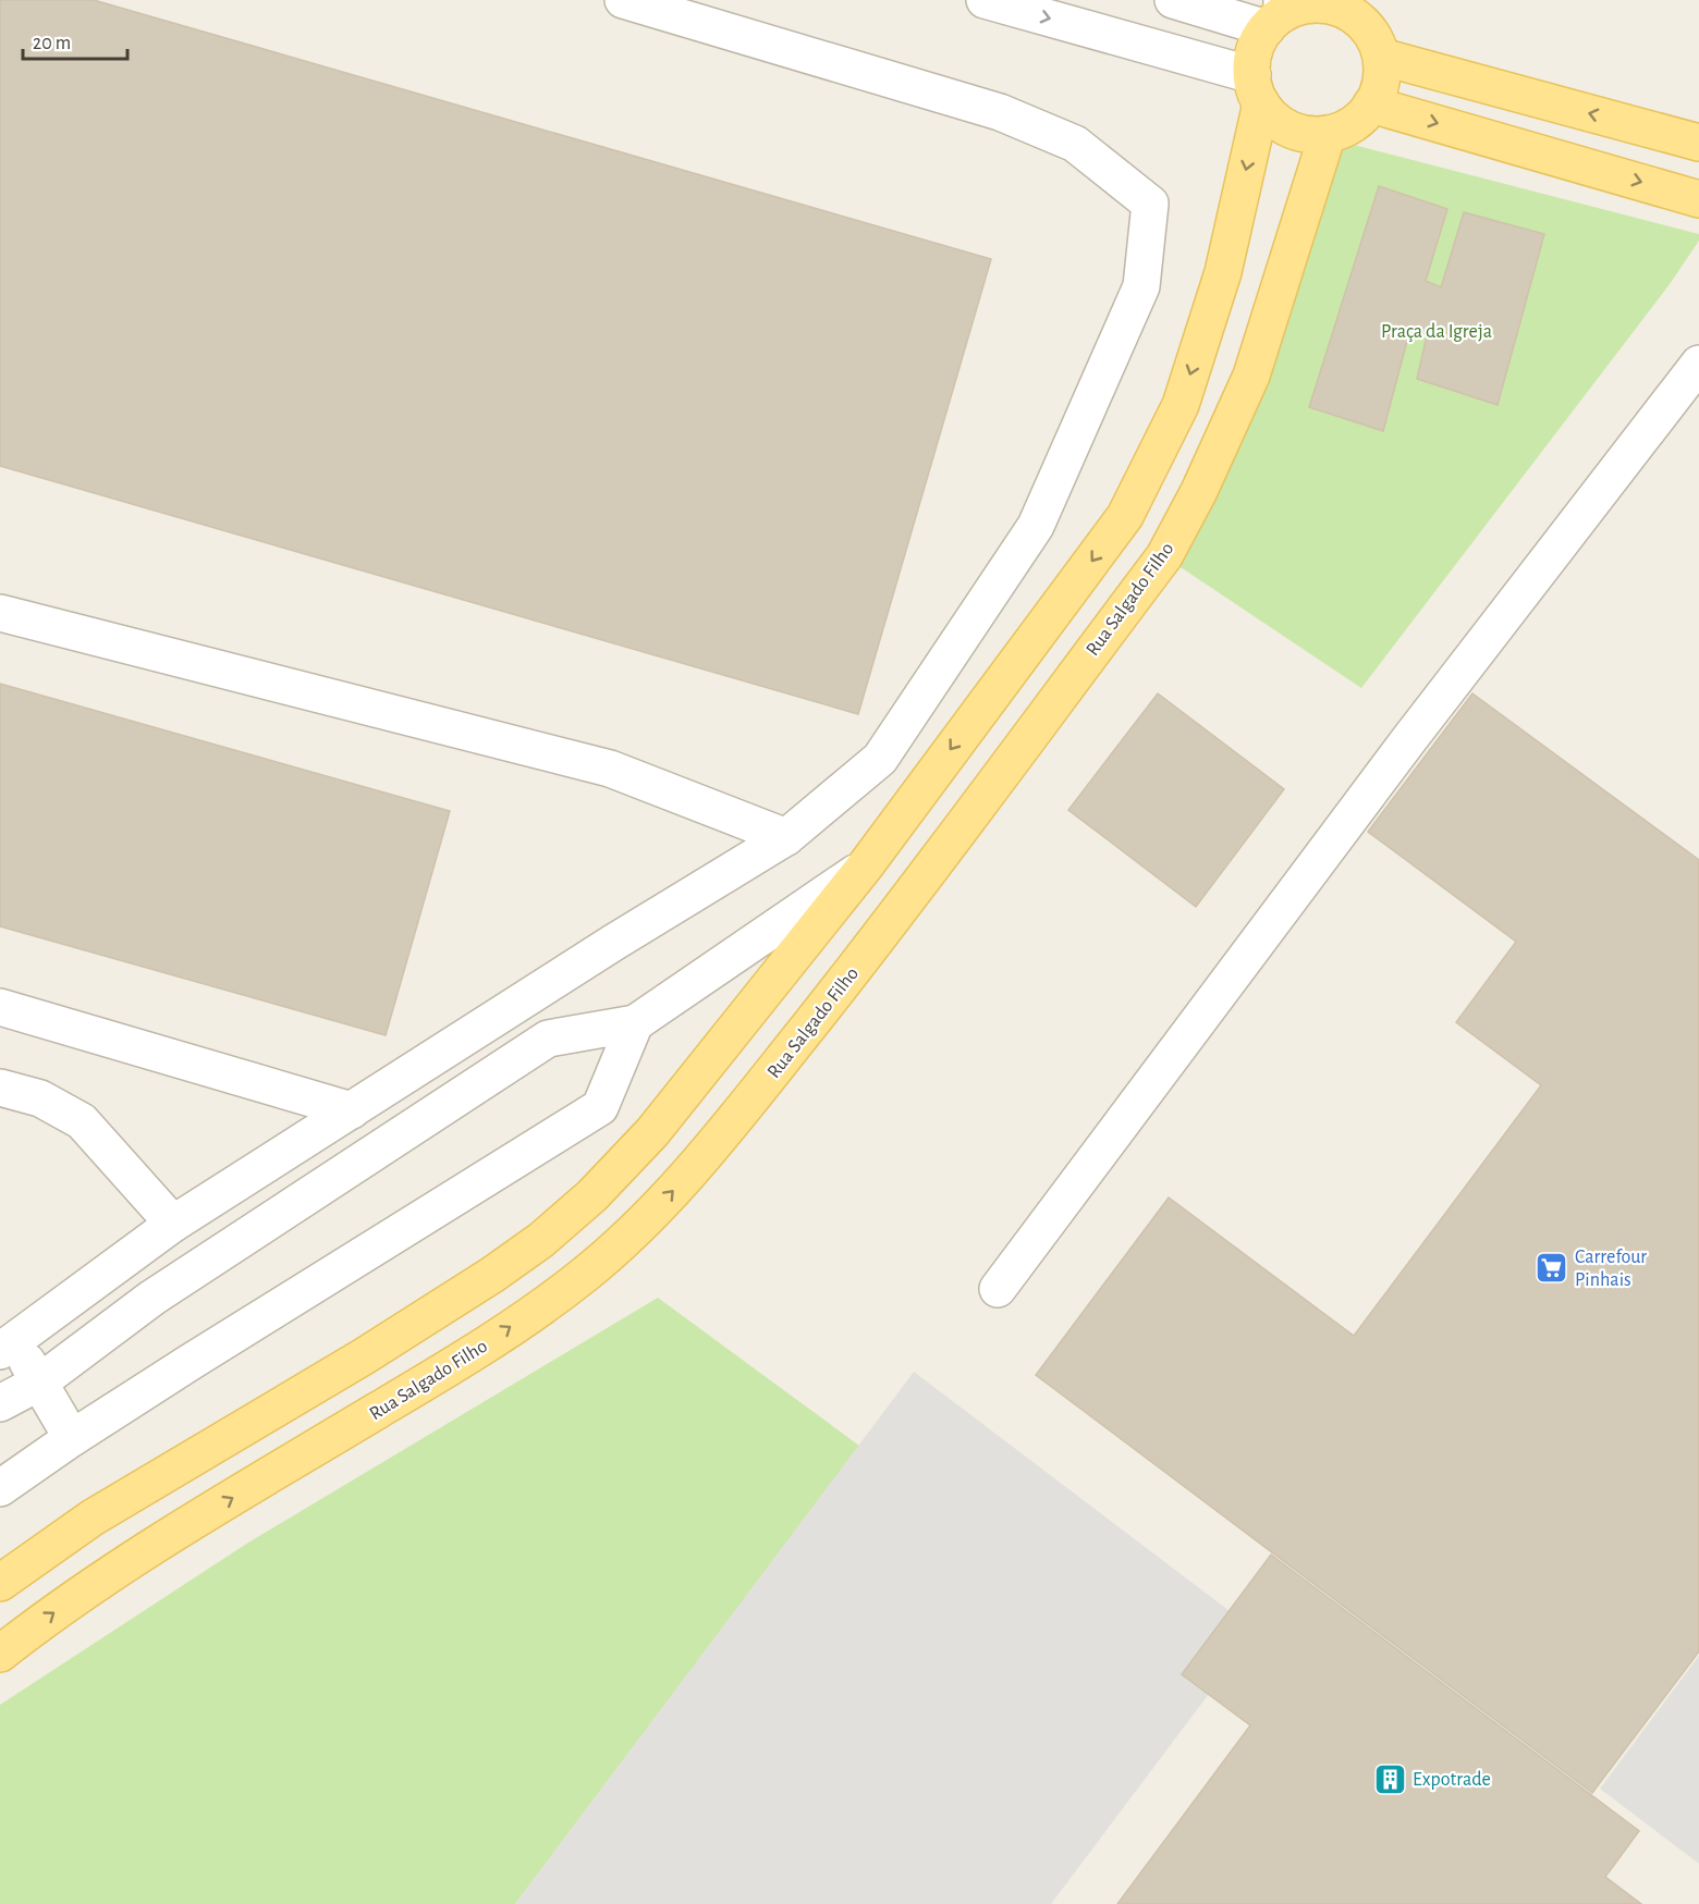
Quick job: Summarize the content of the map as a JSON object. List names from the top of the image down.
{
  "streets": {
    "main road": ["Rua Salgado Filho"]
  },
  "parks": ["Praça da Igreja"],
  "places": {
    "supermarket": ["Carrefour Pinhais"],
    "building": ["Expotrade"]
  },
  "scale_bar": "20 m"
}
